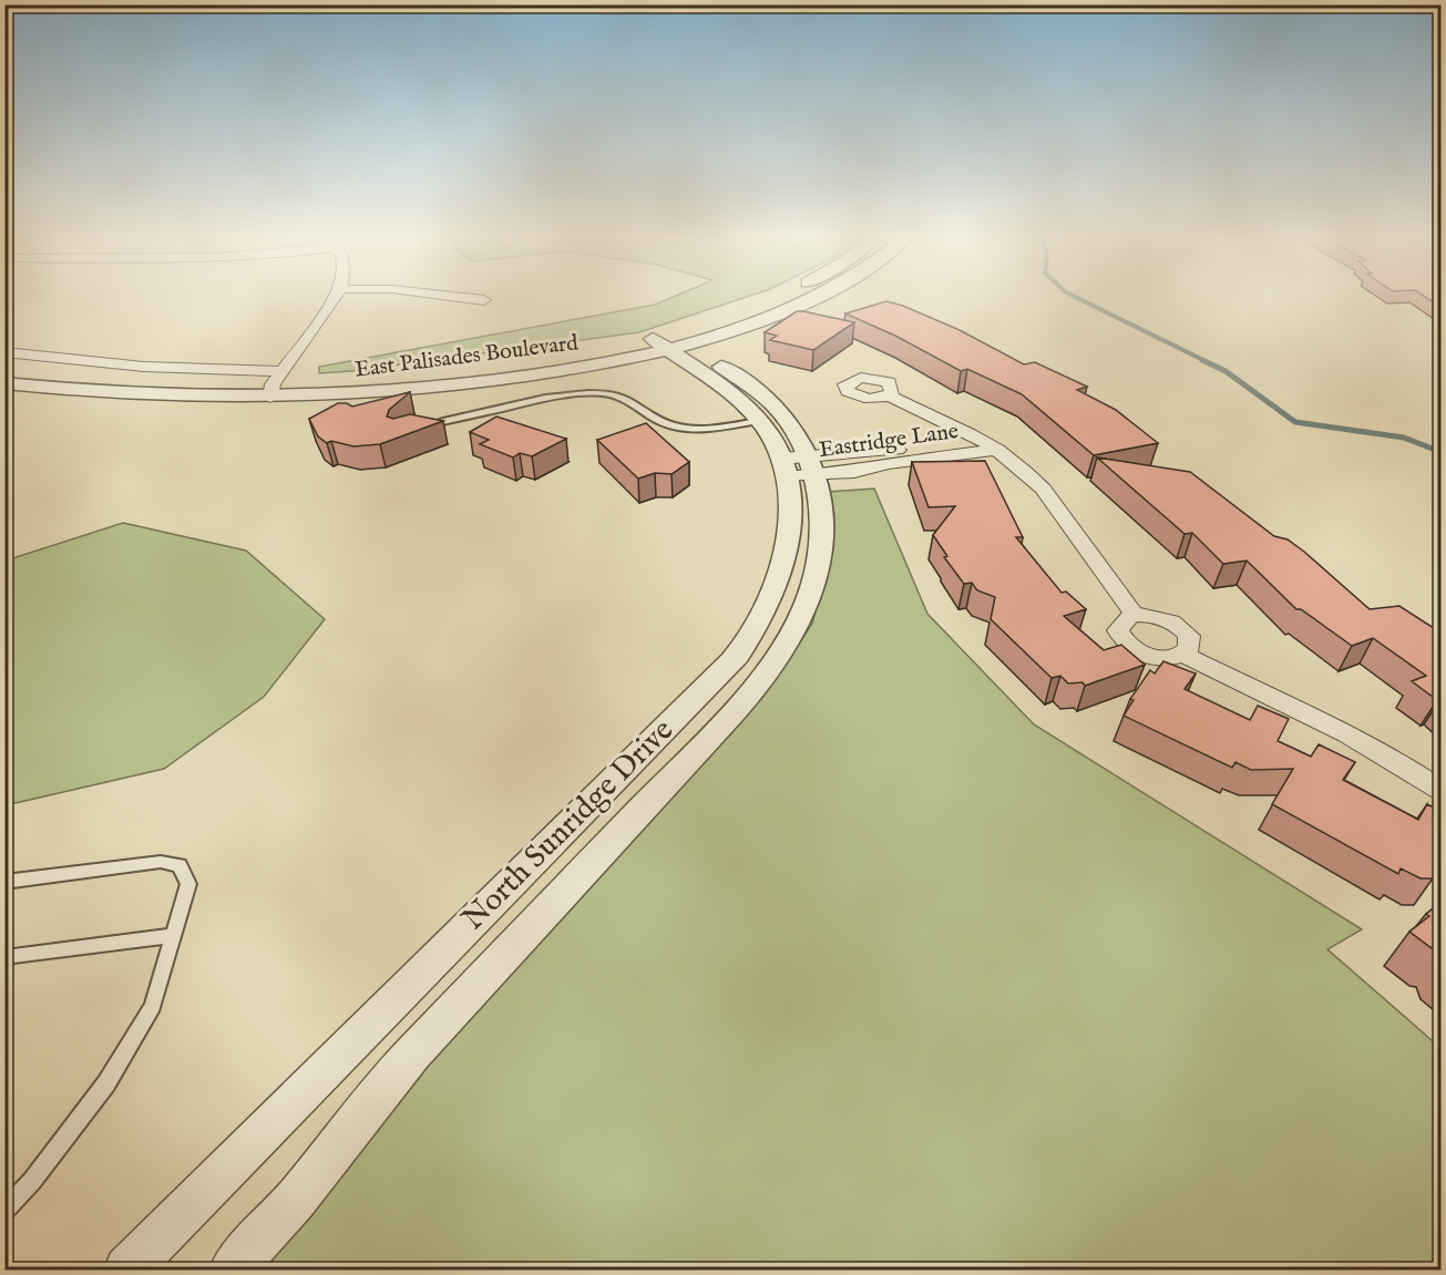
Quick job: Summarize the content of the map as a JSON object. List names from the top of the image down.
{
  "streets": {
    "street": ["East Palisades Boulevard", "Eastridge Lane", "North Sunridge Drive"]
  },
  "crossings": [
    ["East Palisades Boulevard", "North Sunridge Drive"],
    ["Eastridge Lane", "North Sunridge Drive"]
  ]
}
